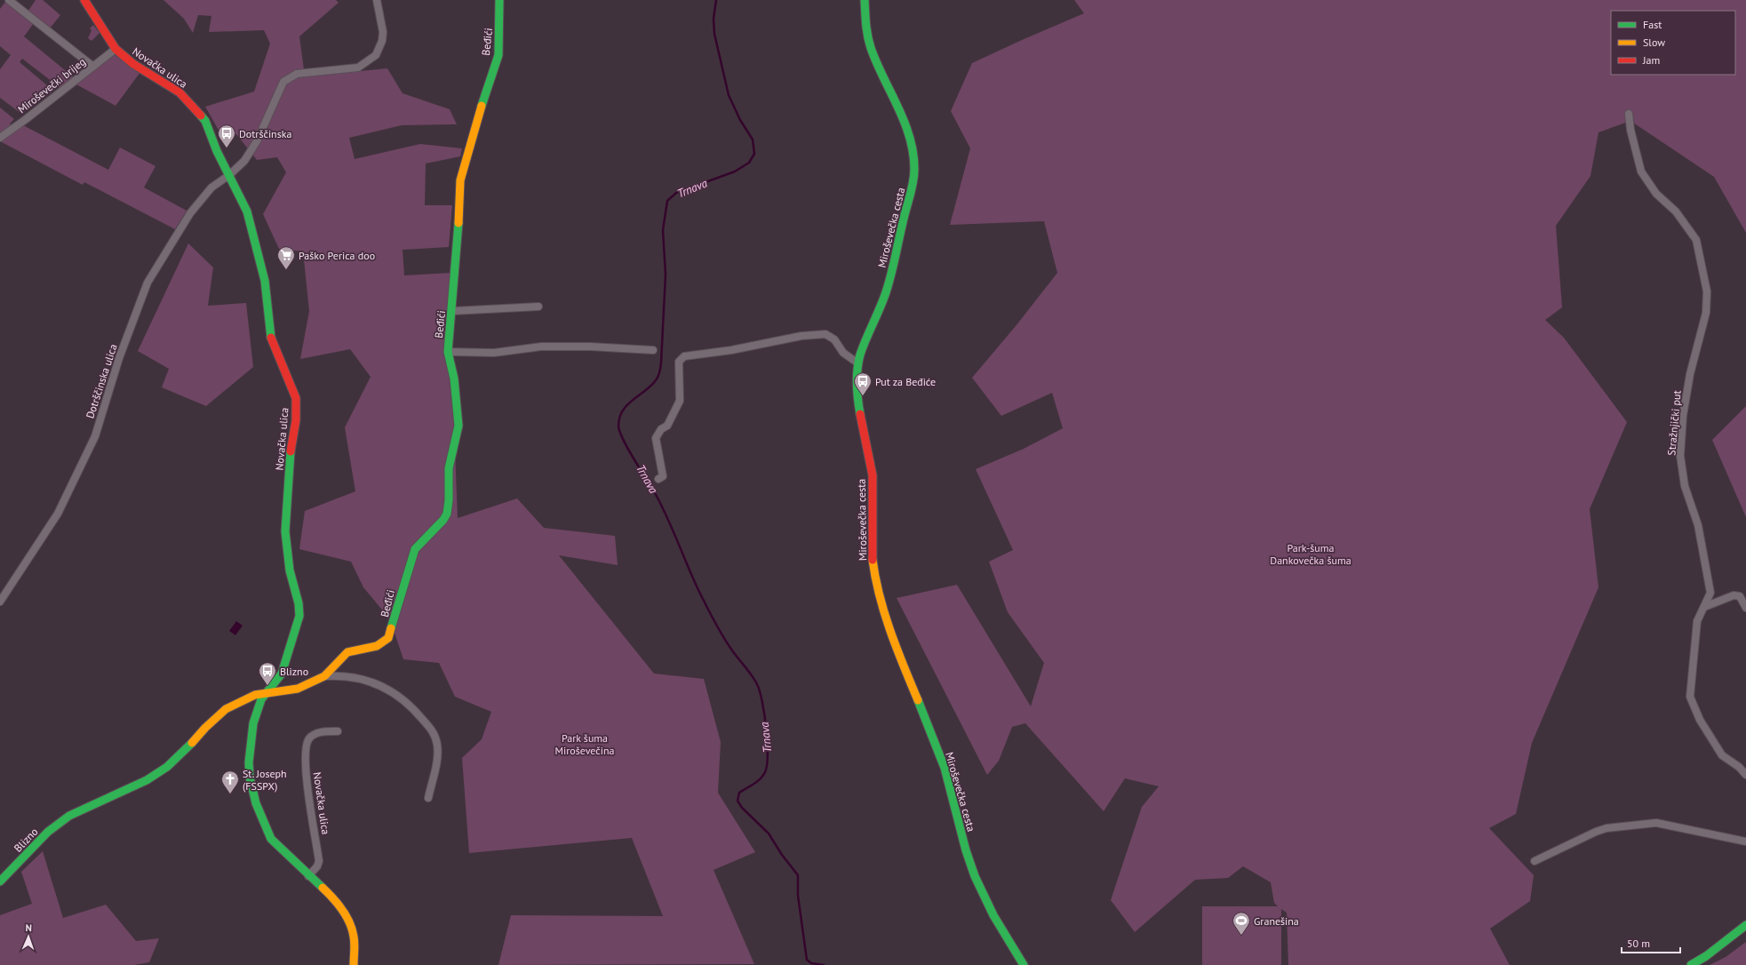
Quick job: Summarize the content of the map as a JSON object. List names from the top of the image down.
{
  "streets": {
    "street": [
      "Beđići",
      "Novačka ulica",
      "Miroševečki brijeg",
      "Miroševečka cesta",
      "Dotrščinska ulica",
      "Stražnjički put",
      "Blizno"
    ]
  },
  "crossings": [
    ["Beđići", "Blizno"],
    ["Novačka ulica", "Miroševečki brijeg"],
    ["Novačka ulica", "Dotrščinska ulica"],
    ["Novačka ulica", "Blizno"]
  ],
  "water": ["Trnava"],
  "parks": ["Park-šuma Dankovečka šuma", "Park šuma Miroševečina"],
  "places": {
    "bus stop": ["Dotrščinska", "Put za Beđiće", "Blizno"],
    "supermarket": ["Paško Perica doo"],
    "church": ["St. Joseph (FSSPX)"],
    "sports": ["Granešina"]
  },
  "legend": ["Fast", "Slow", "Jam"],
  "scale_bar": "50 m",
  "north": "top"
}
